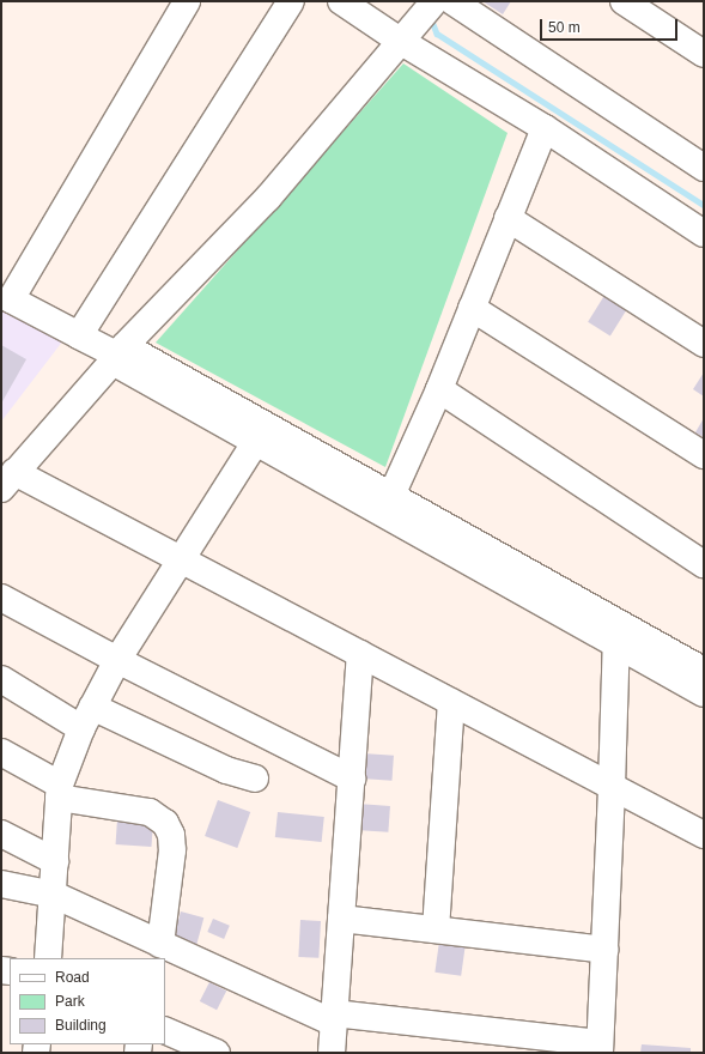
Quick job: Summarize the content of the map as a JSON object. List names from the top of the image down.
{
  "legend": ["Road", "Park", "Building"],
  "scale_bar": "50 m"
}
